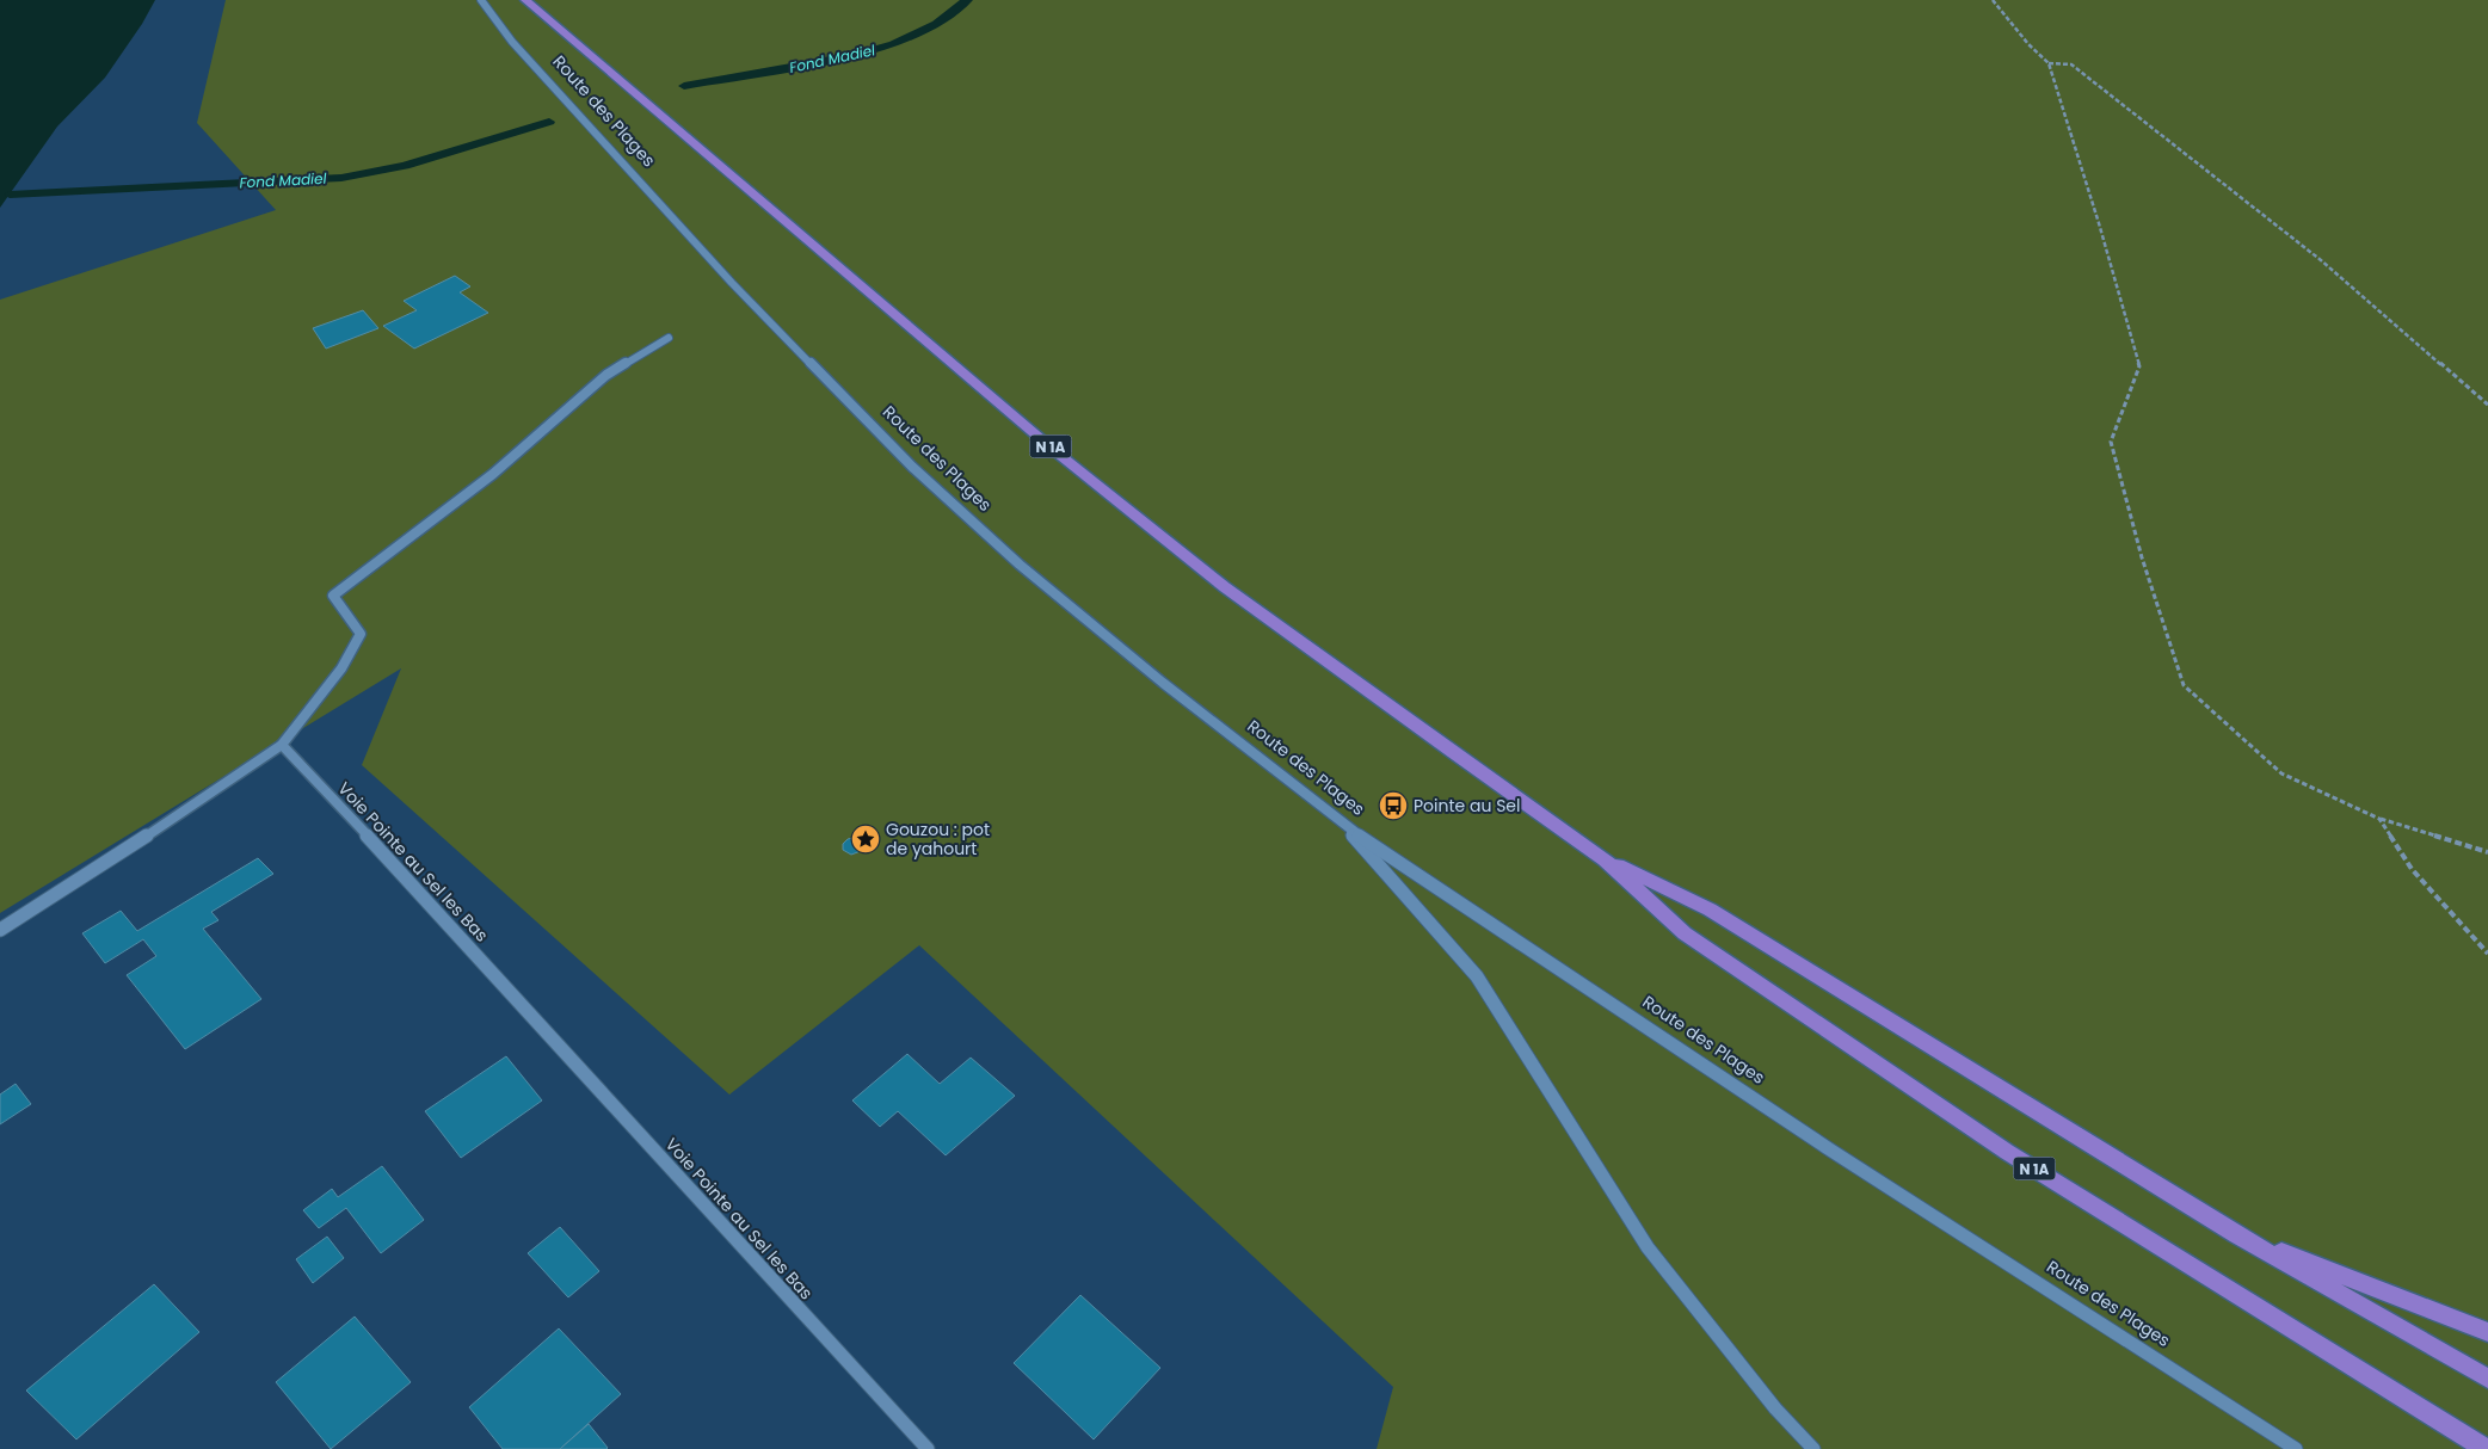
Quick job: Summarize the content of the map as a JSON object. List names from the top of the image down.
{
  "streets": {
    "main road": ["Route des Plages", "N 1A"],
    "street": ["Voie Pointe au Sel les Bas"]
  },
  "water": ["Fond Madiel"],
  "places": {
    "bus stop": ["Pointe au Sel"],
    "place": ["Gouzou : pot de yahourt"]
  }
}
